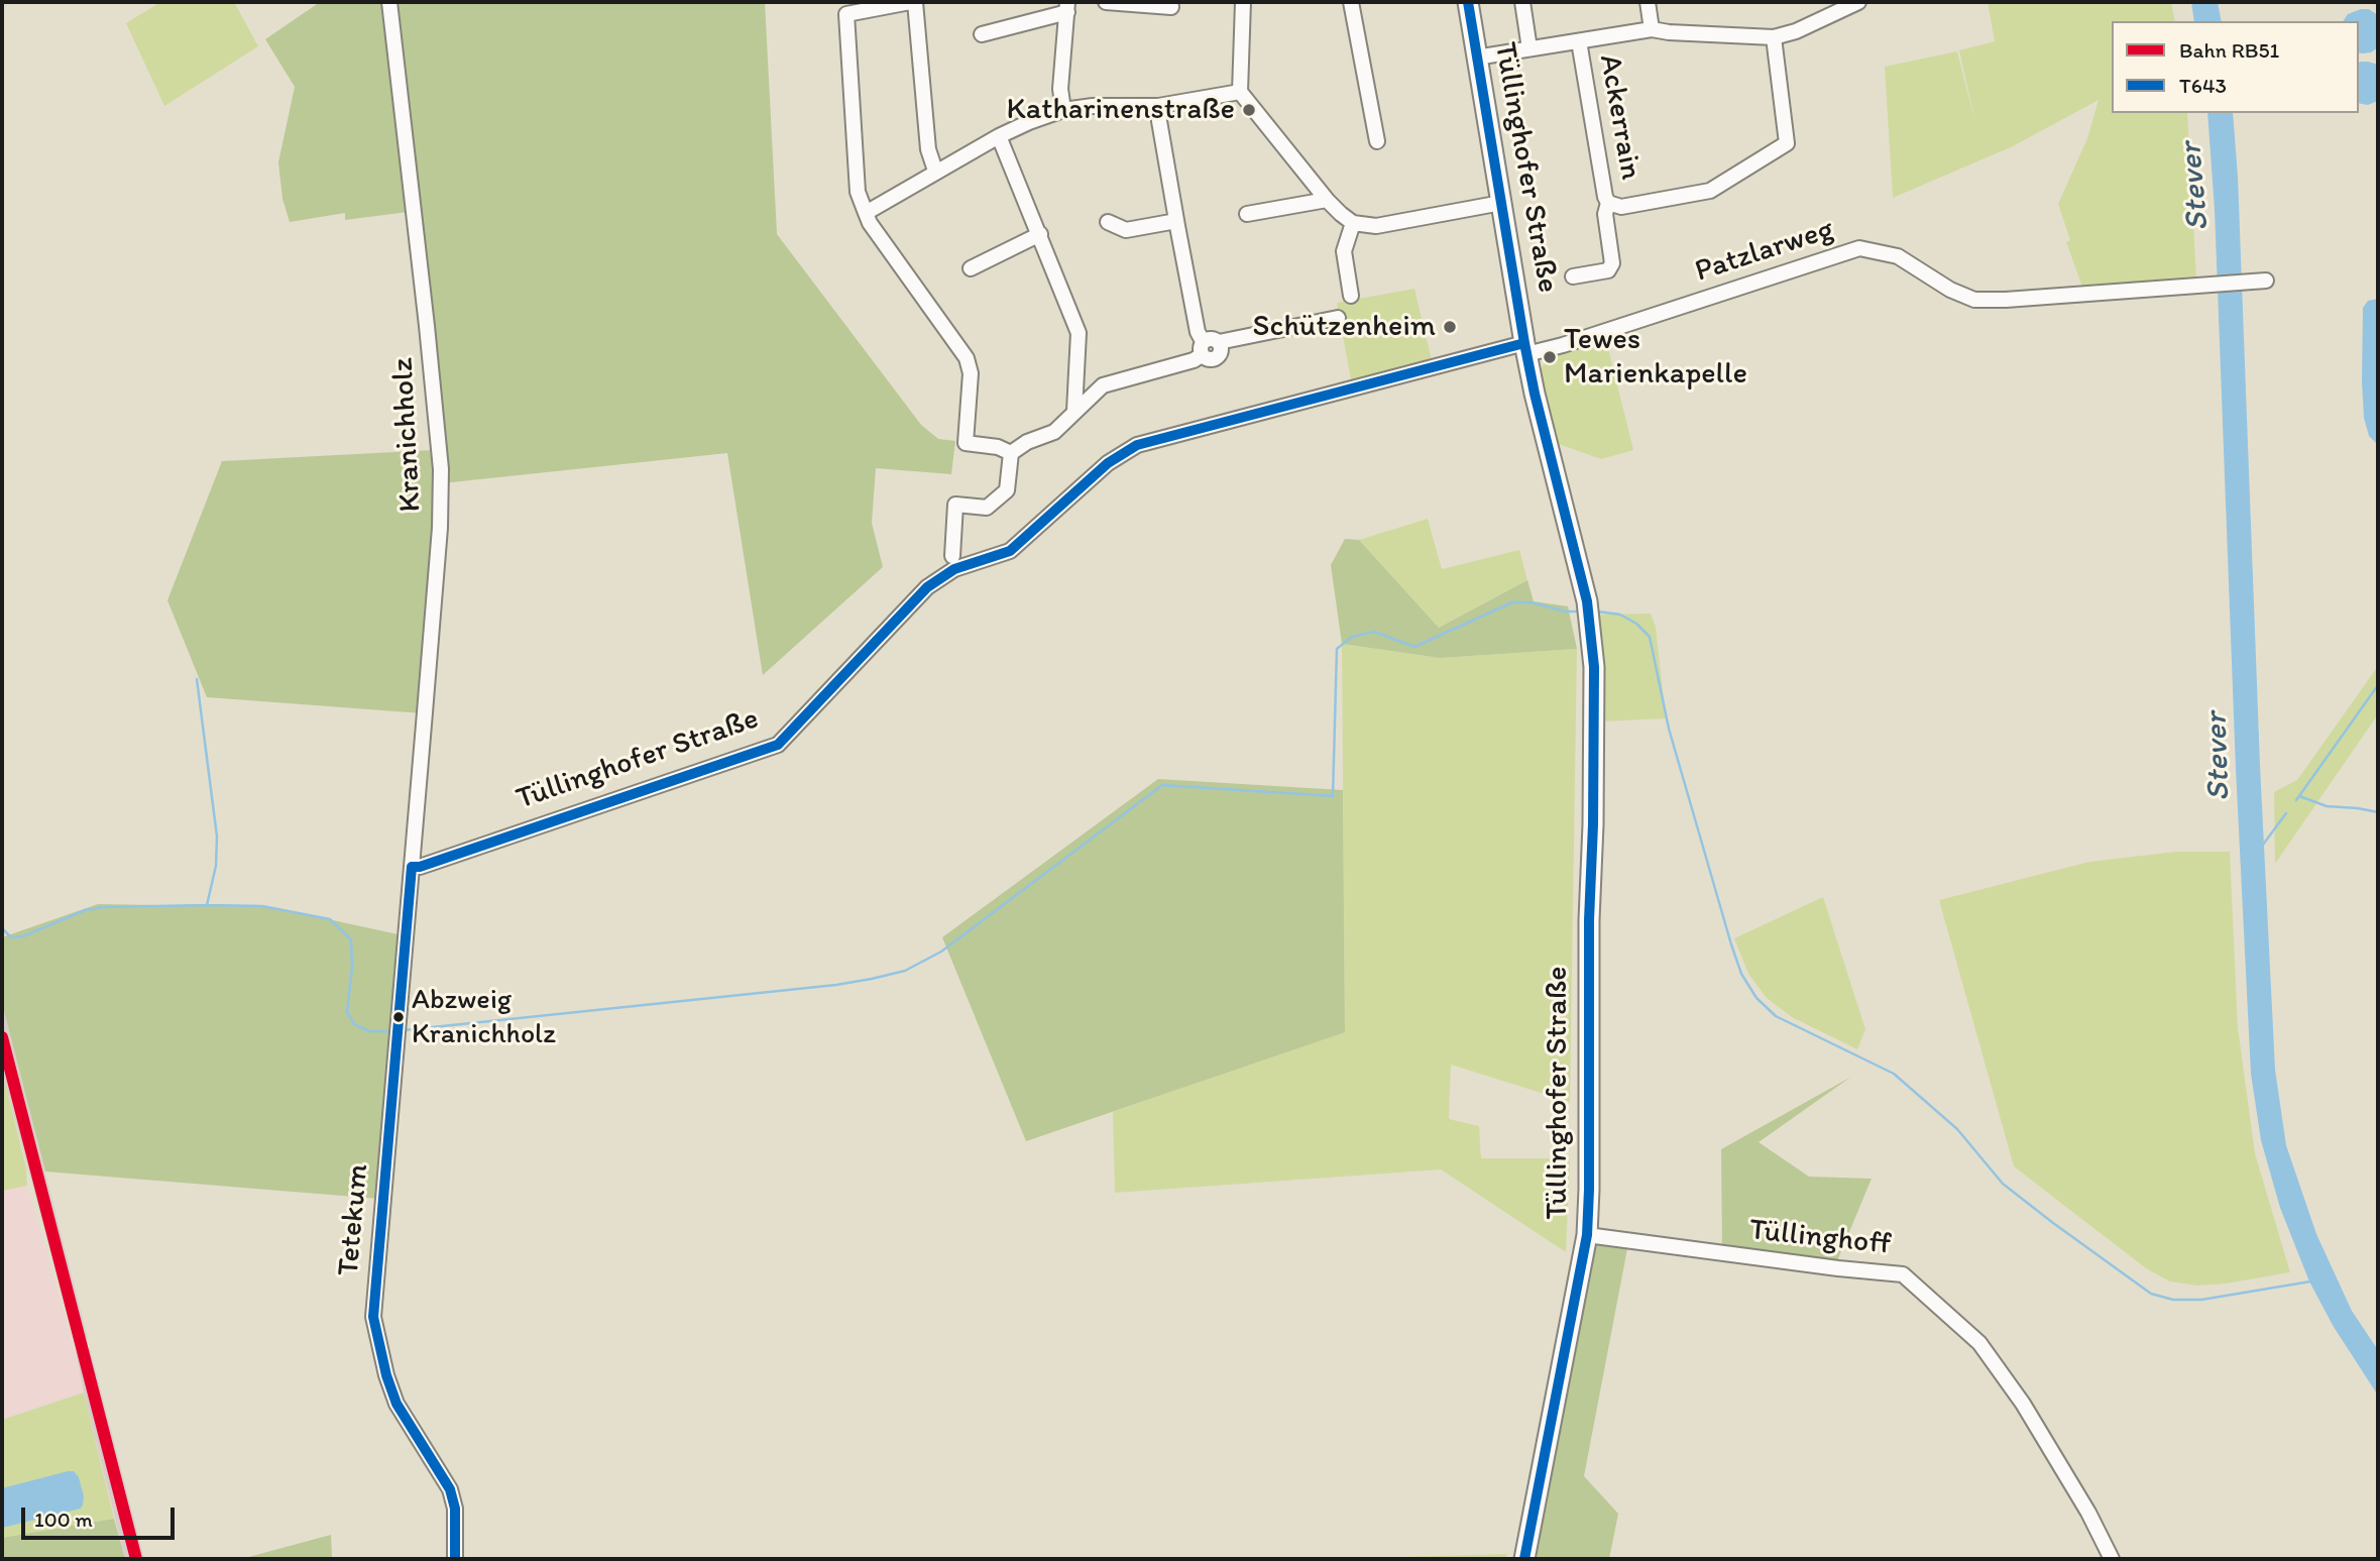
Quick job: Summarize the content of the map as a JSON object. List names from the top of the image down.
{
  "streets": {
    "main road": ["Tüllinghofer Straße"],
    "street": [
      "Ackerrain",
      "Patzlarweg",
      "Kranichholz",
      "Tetekum",
      "Tüllinghoff"
    ]
  },
  "crossings": [
    ["Tüllinghofer Straße", "Patzlarweg"],
    ["Tüllinghofer Straße", "Kranichholz"],
    ["Tüllinghofer Straße", "Tetekum"],
    ["Tüllinghofer Straße", "Tüllinghoff"],
    ["Kranichholz", "Tetekum"]
  ],
  "water": ["Stever"],
  "places": [
    "Katharinenstraße",
    "Schützenheim",
    "Tewes Marienkapelle",
    "Abzweig Kranichholz"
  ],
  "lines": ["transit line T643", "rail line RB51"],
  "legend": ["Bahn RB51", "T643"],
  "scale_bar": "100 m"
}
